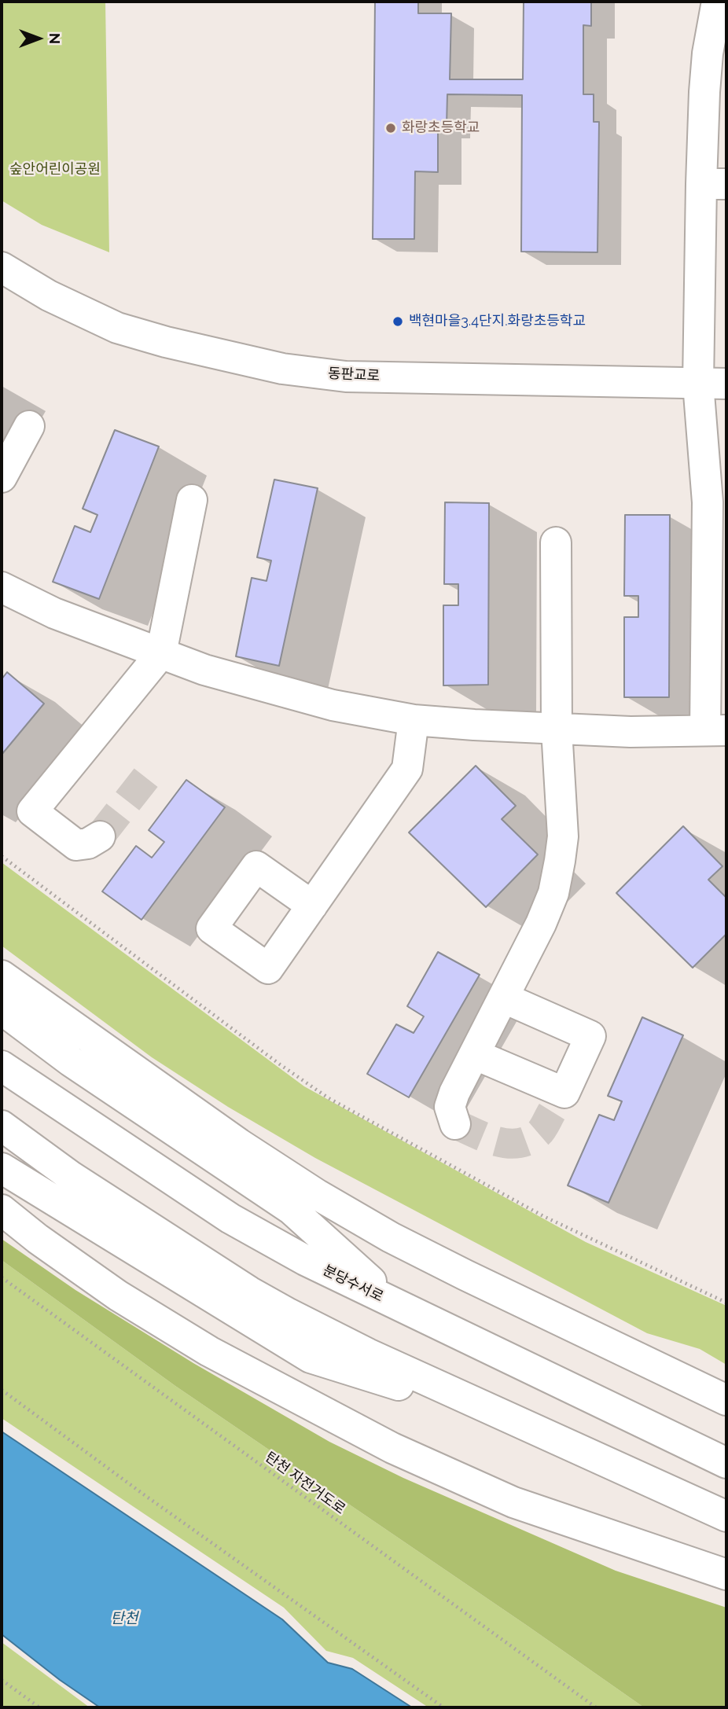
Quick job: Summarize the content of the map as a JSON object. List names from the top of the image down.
{
  "streets": {
    "main road": ["동판교로", "분당수서로"],
    "path": ["탄천 자전거도로"]
  },
  "water": ["탄천"],
  "parks": ["숲안어린이공원"],
  "places": ["화랑초등학교", "백현마을3.4단지.화랑초등학교"],
  "north": "right"
}
